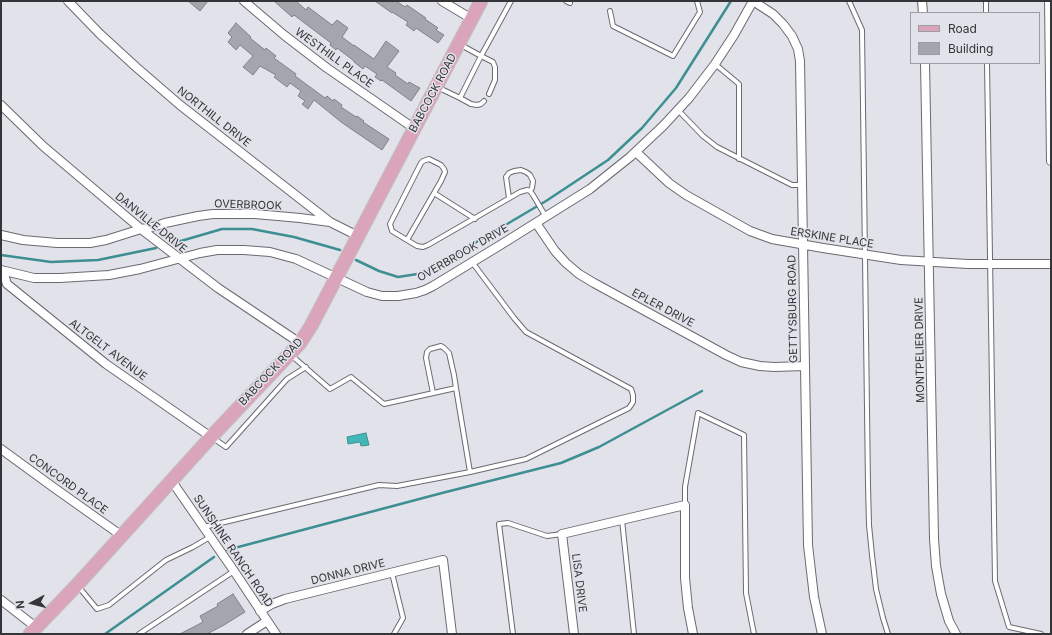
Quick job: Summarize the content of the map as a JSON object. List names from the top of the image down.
{
  "streets": {
    "main road": ["BABCOCK ROAD"],
    "street": [
      "WESTHILL PLACE",
      "NORTHILL DRIVE",
      "OVERBROOK",
      "DANVILLE DRIVE",
      "ERSKINE PLACE",
      "OVERBROOK DRIVE",
      "EPLER DRIVE",
      "GETTYSBURG ROAD",
      "ALTGELT AVENUE",
      "MONTPELIER DRIVE",
      "CONCORD PLACE",
      "SUNSHINE RANCH ROAD",
      "DONNA DRIVE",
      "LISA DRIVE"
    ]
  },
  "crossings": [
    ["WESTHILL PLACE", "BABCOCK ROAD"],
    ["BABCOCK ROAD", "NORTHILL DRIVE"],
    ["BABCOCK ROAD", "DANVILLE DRIVE"],
    ["BABCOCK ROAD", "OVERBROOK DRIVE"],
    ["BABCOCK ROAD", "ALTGELT AVENUE"],
    ["BABCOCK ROAD", "CONCORD PLACE"],
    ["BABCOCK ROAD", "SUNSHINE RANCH ROAD"],
    ["NORTHILL DRIVE", "OVERBROOK"],
    ["OVERBROOK", "DANVILLE DRIVE"],
    ["DANVILLE DRIVE", "OVERBROOK DRIVE"],
    ["ERSKINE PLACE", "OVERBROOK DRIVE"],
    ["ERSKINE PLACE", "GETTYSBURG ROAD"],
    ["ERSKINE PLACE", "MONTPELIER DRIVE"],
    ["OVERBROOK DRIVE", "EPLER DRIVE"],
    ["OVERBROOK DRIVE", "GETTYSBURG ROAD"],
    ["OVERBROOK DRIVE", "ALTGELT AVENUE"],
    ["EPLER DRIVE", "GETTYSBURG ROAD"],
    ["SUNSHINE RANCH ROAD", "DONNA DRIVE"]
  ],
  "legend": ["Road", "Building"],
  "north": "left"
}
